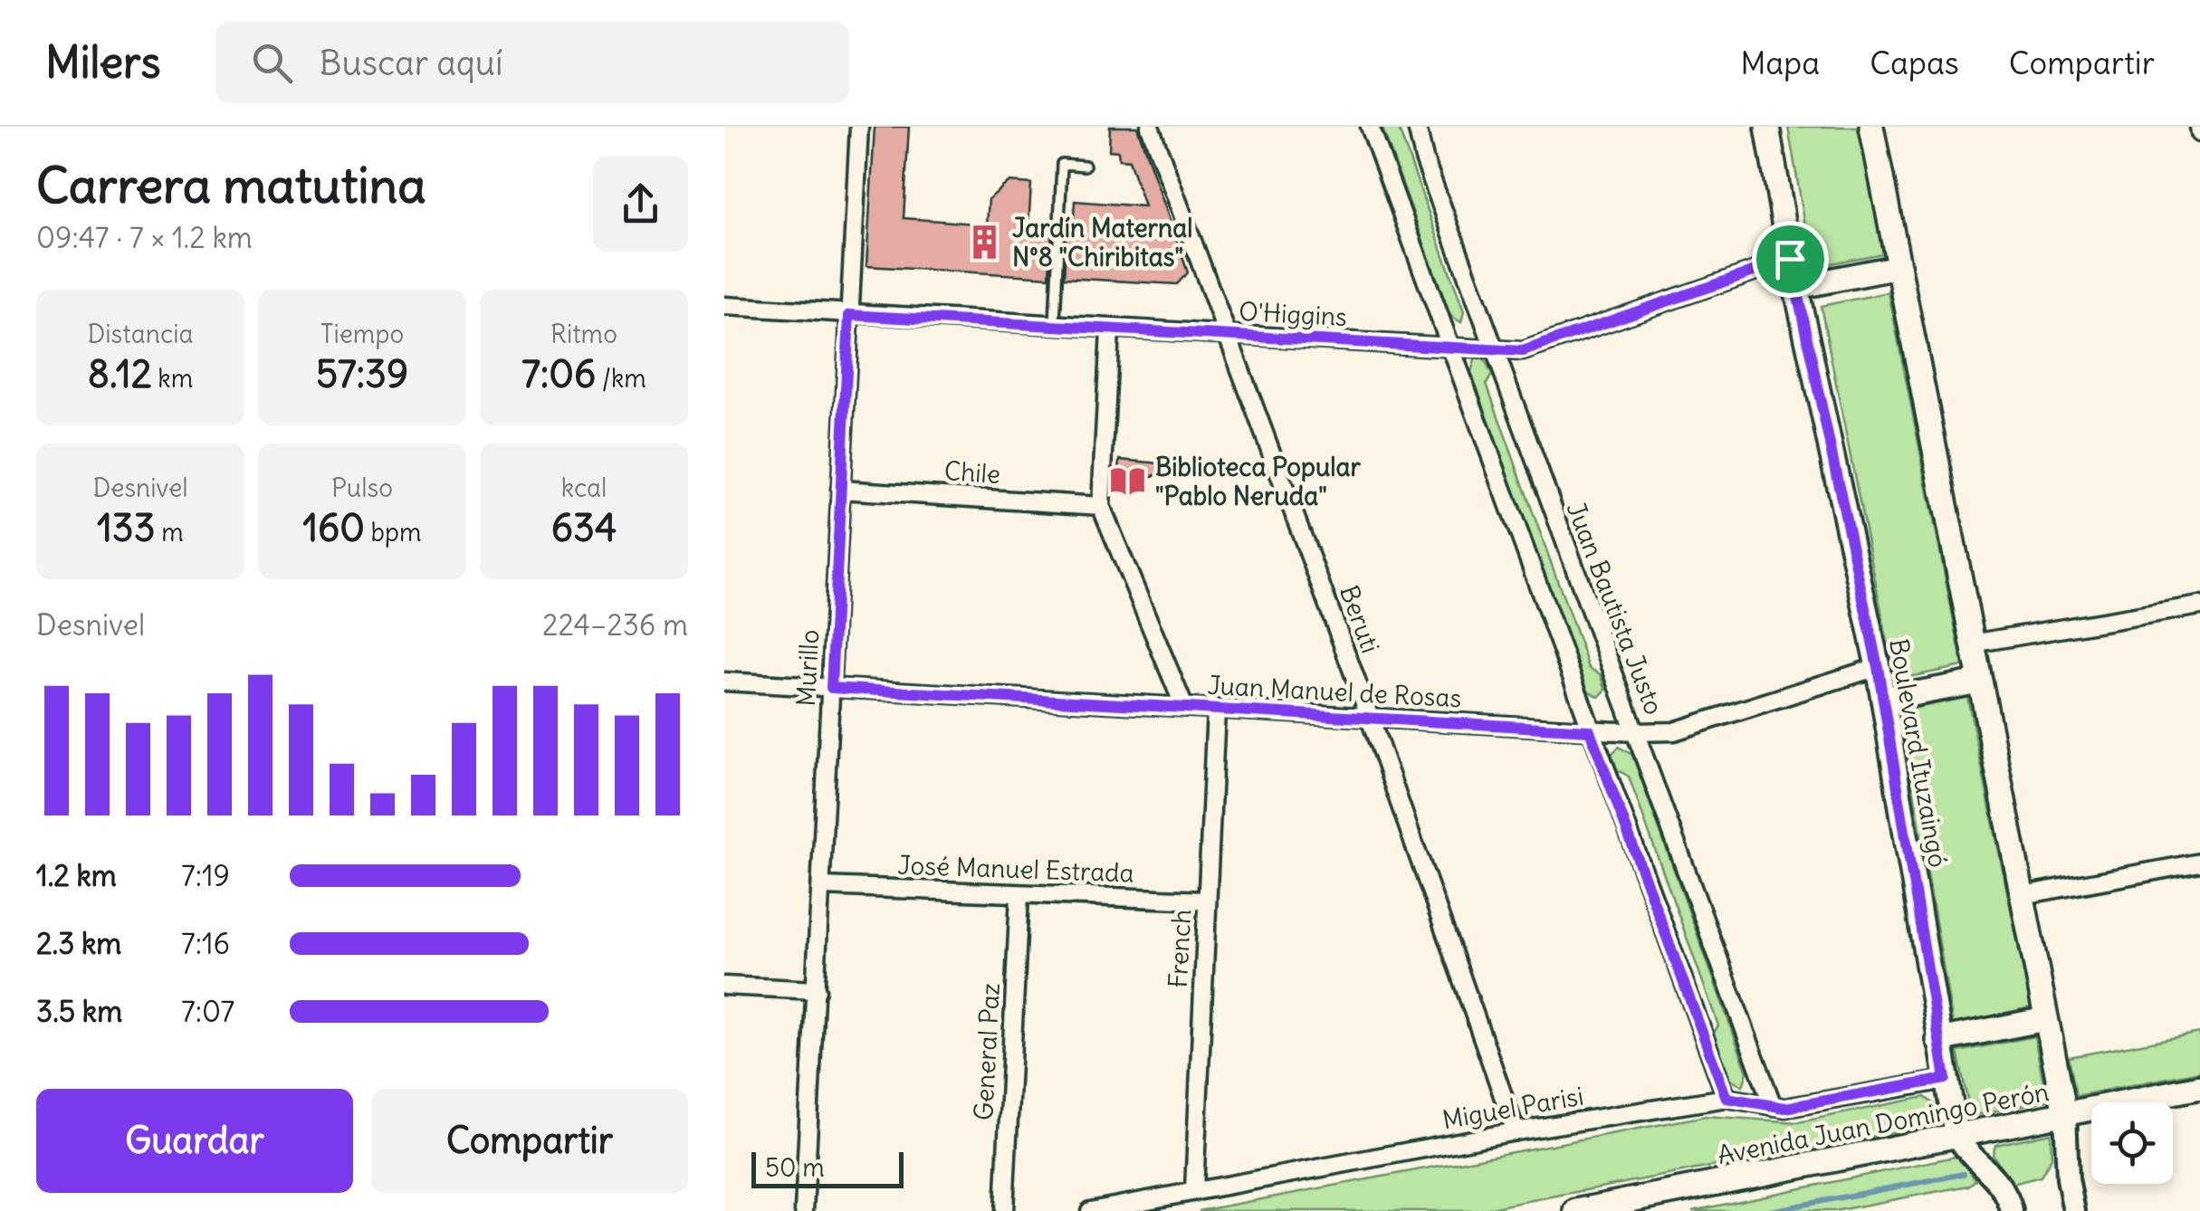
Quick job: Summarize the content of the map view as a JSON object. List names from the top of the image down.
{
  "streets": {
    "main road": ["Boulevard Ituzaingó", "Avenida Juan Domingo Perón"],
    "street": [
      "O'Higgins",
      "Chile",
      "Juan Bautista Justo",
      "Beruti",
      "Murillo",
      "Juan Manuel de Rosas",
      "José Manuel Estrada",
      "French",
      "General Paz",
      "Miguel Parisi"
    ]
  },
  "crossings": [
    ["O'Higgins", "Juan Bautista Justo"],
    ["O'Higgins", "Beruti"],
    ["O'Higgins", "Murillo"],
    ["O'Higgins", "Boulevard Ituzaingó"],
    ["Chile", "Murillo"],
    ["Juan Bautista Justo", "Juan Manuel de Rosas"],
    ["Juan Bautista Justo", "Miguel Parisi"],
    ["Beruti", "Juan Manuel de Rosas"],
    ["Beruti", "Miguel Parisi"],
    ["Murillo", "Juan Manuel de Rosas"],
    ["Murillo", "José Manuel Estrada"],
    ["Juan Manuel de Rosas", "Boulevard Ituzaingó"],
    ["Juan Manuel de Rosas", "French"],
    ["Boulevard Ituzaingó", "Miguel Parisi"],
    ["Boulevard Ituzaingó", "Avenida Juan Domingo Perón"],
    ["José Manuel Estrada", "French"],
    ["José Manuel Estrada", "General Paz"],
    ["French", "Miguel Parisi"]
  ],
  "places": {
    "building": ["Jardín Maternal N°8 \"Chiribitas\""],
    "library": ["Biblioteca Popular \"Pablo Neruda\""]
  },
  "scale_bar": "50 m",
  "page": {
    "header": "Milers",
    "search": "Buscar aquí",
    "nav": ["Mapa", "Capas", "Compartir"],
    "heading": ["Carrera matutina", "09:47 · 7 × 1.2 km"],
    "stats": [
      ["Distancia", "8.12 km"],
      ["Tiempo", "57:39"],
      ["Ritmo", "7:06 /km"],
      ["Desnivel", "133 m"],
      ["Pulso", "160 bpm"],
      ["kcal", "634"]
    ],
    "chart": ["Desnivel", "224–236 m"],
    "list": [
      {
        "name": "1.2 km",
        "note": "7:19"
      },
      {
        "name": "2.3 km",
        "note": "7:16"
      },
      {
        "name": "3.5 km",
        "note": "7:07"
      }
    ],
    "buttons": ["Guardar", "Compartir"],
    "scale": "50 m"
  }
}
